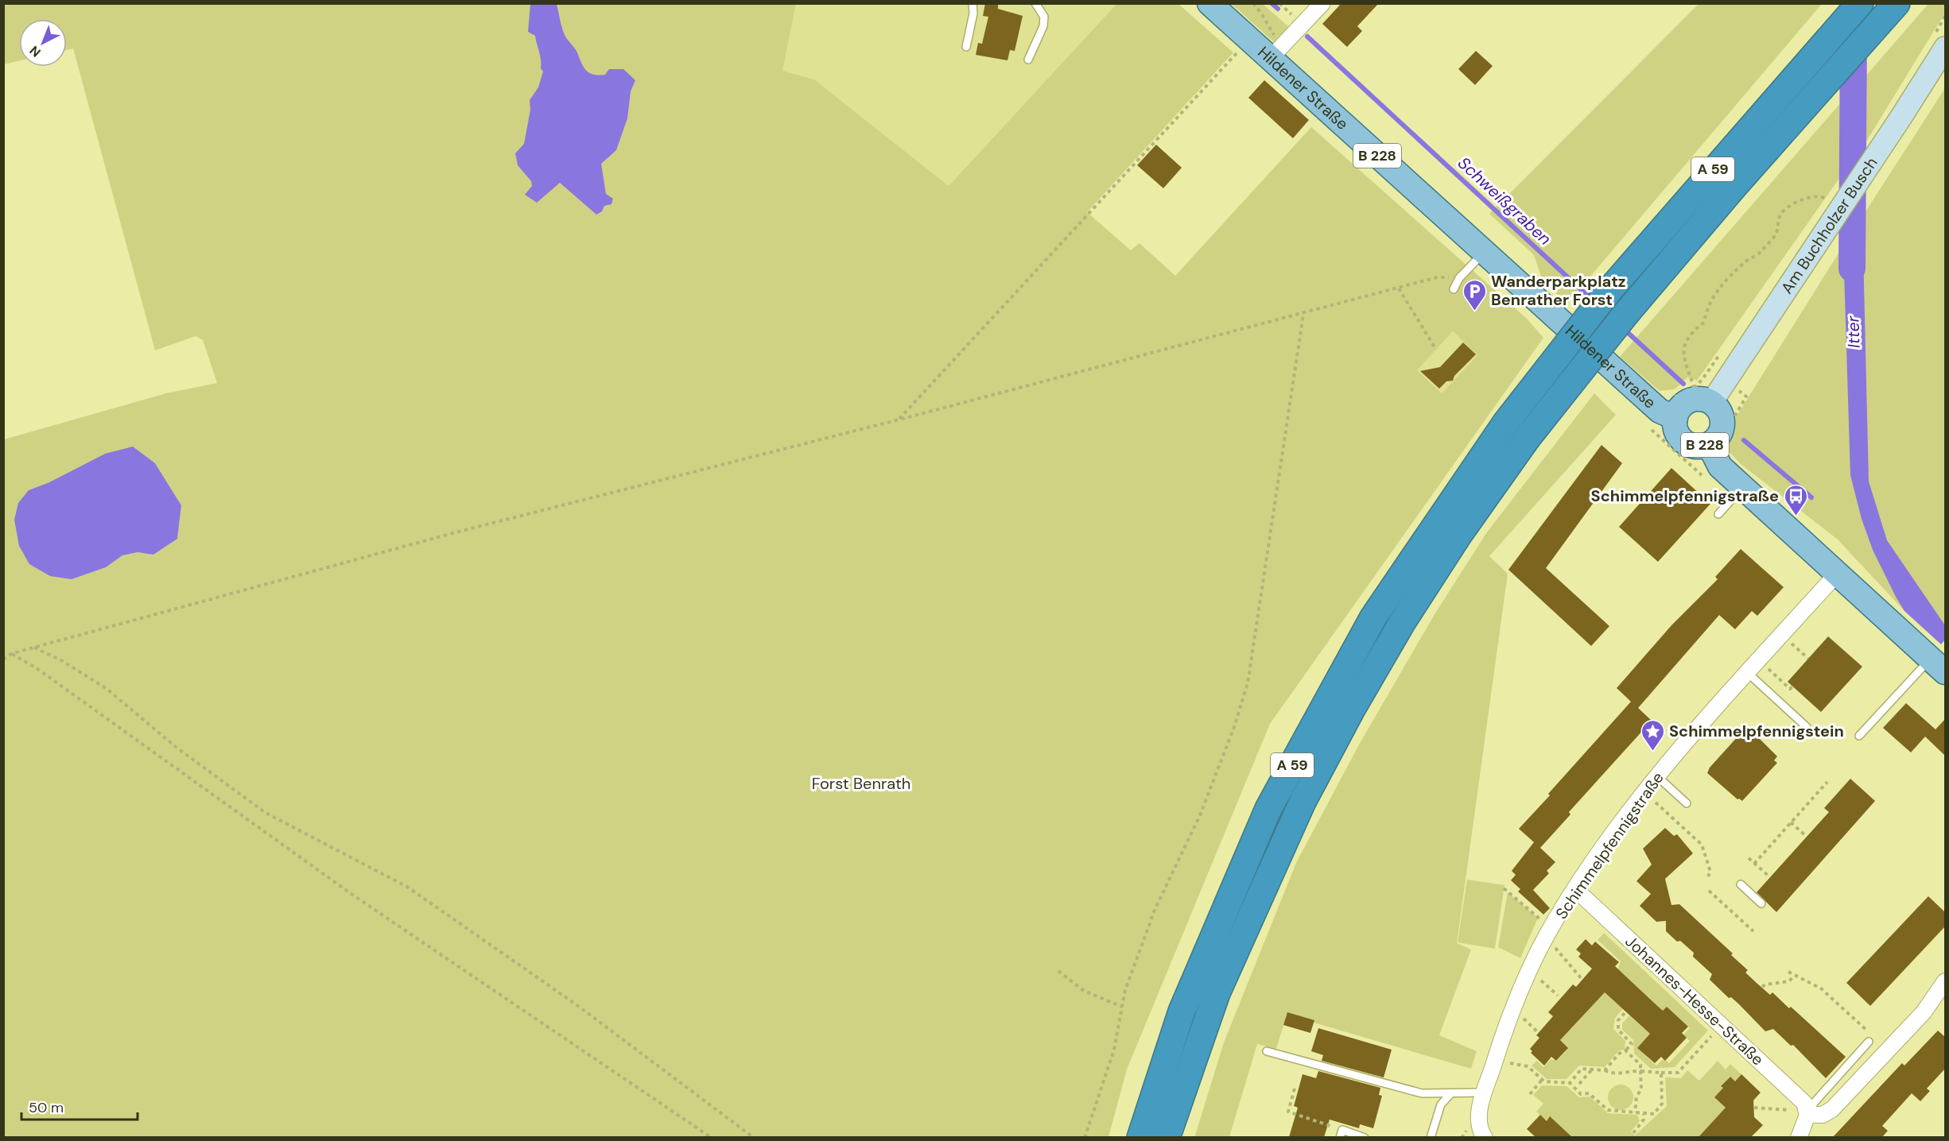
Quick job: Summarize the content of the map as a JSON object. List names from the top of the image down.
{
  "streets": {
    "highway": ["A 59"],
    "main road": ["Hildener Straße", "B 228", "Am Buchholzer Busch"],
    "street": ["Schimmelpfennigstraße", "Johannes-Hesse-Straße"]
  },
  "crossings": [
    ["Hildener Straße", "B 228"],
    ["Hildener Straße", "Am Buchholzer Busch"],
    ["B 228", "Am Buchholzer Busch"],
    ["B 228", "Schimmelpfennigstraße"],
    ["Schimmelpfennigstraße", "Johannes-Hesse-Straße"]
  ],
  "water": ["Schweißgraben", "Itter"],
  "parks": ["Forst Benrath"],
  "places": {
    "parking": ["Wanderparkplatz Benrather Forst"],
    "bus stop": ["Schimmelpfennigstraße"],
    "place": ["Schimmelpfennigstein"]
  },
  "scale_bar": "50 m",
  "north": "bottom left"
}
